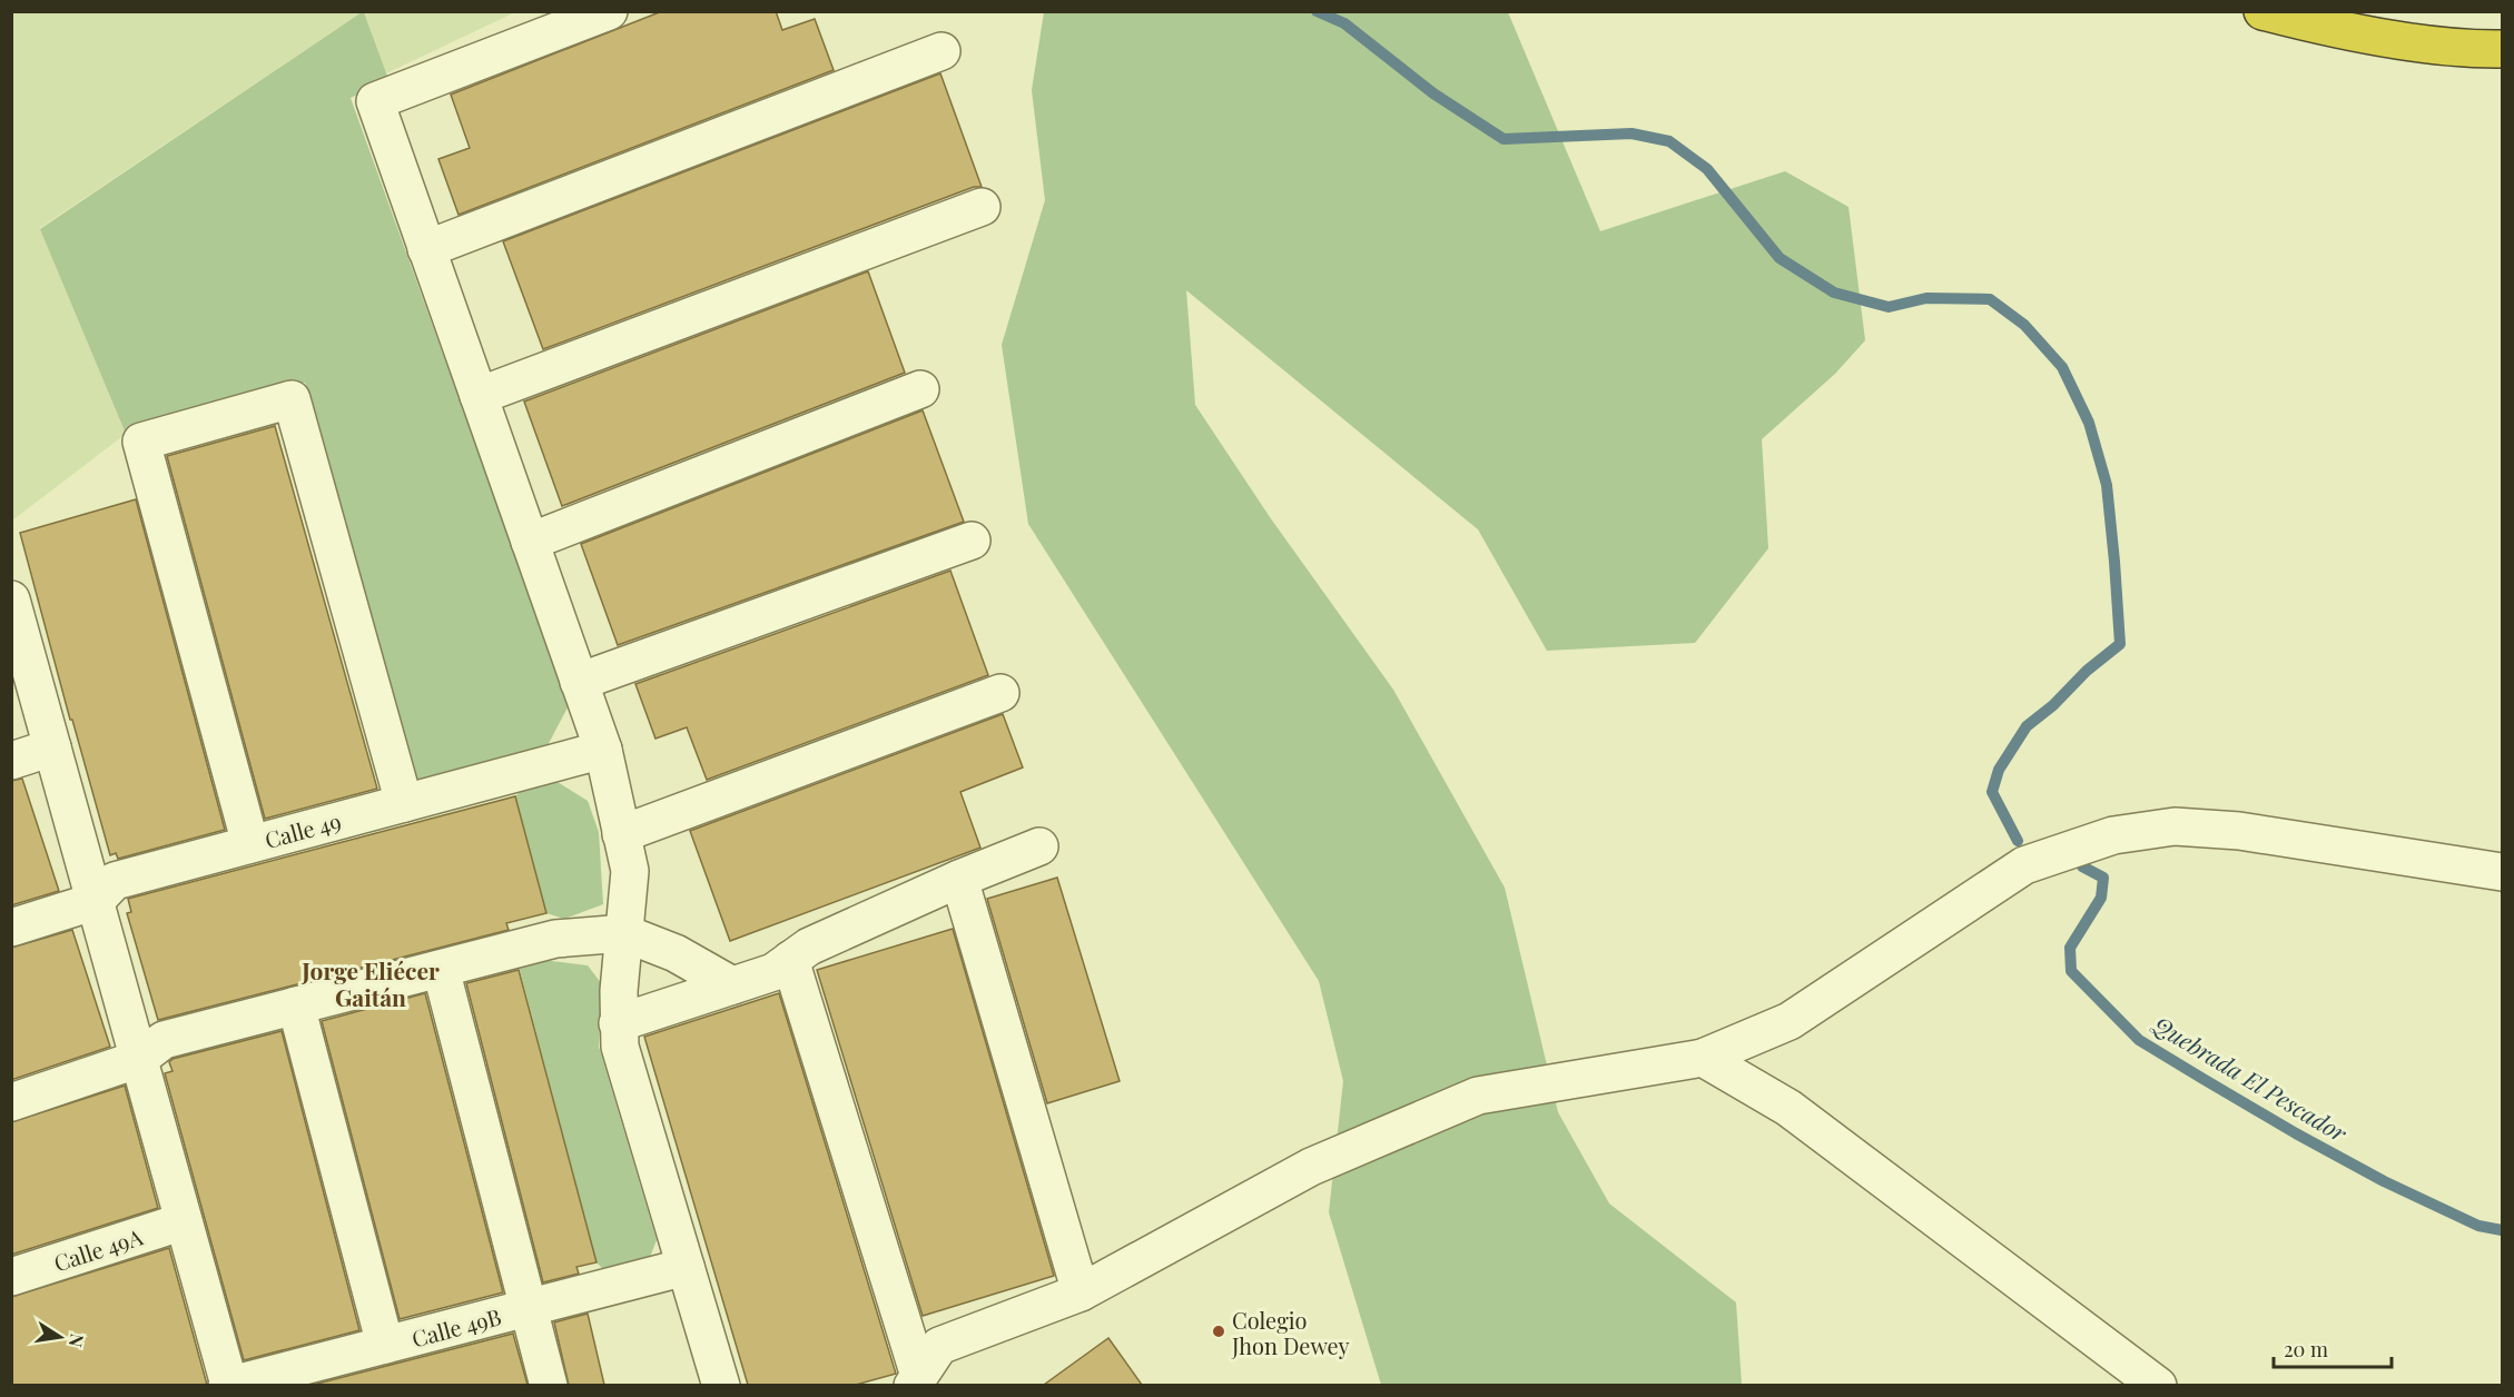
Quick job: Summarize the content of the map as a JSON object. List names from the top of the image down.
{
  "streets": {
    "street": ["Calle 49", "Calle 49A", "Calle 49B"]
  },
  "districts": ["Jorge Eliécer Gaitán"],
  "water": ["Quebrada El Pescador"],
  "places": ["Colegio Jhon Dewey"],
  "scale_bar": "20 m",
  "north": "right"
}
